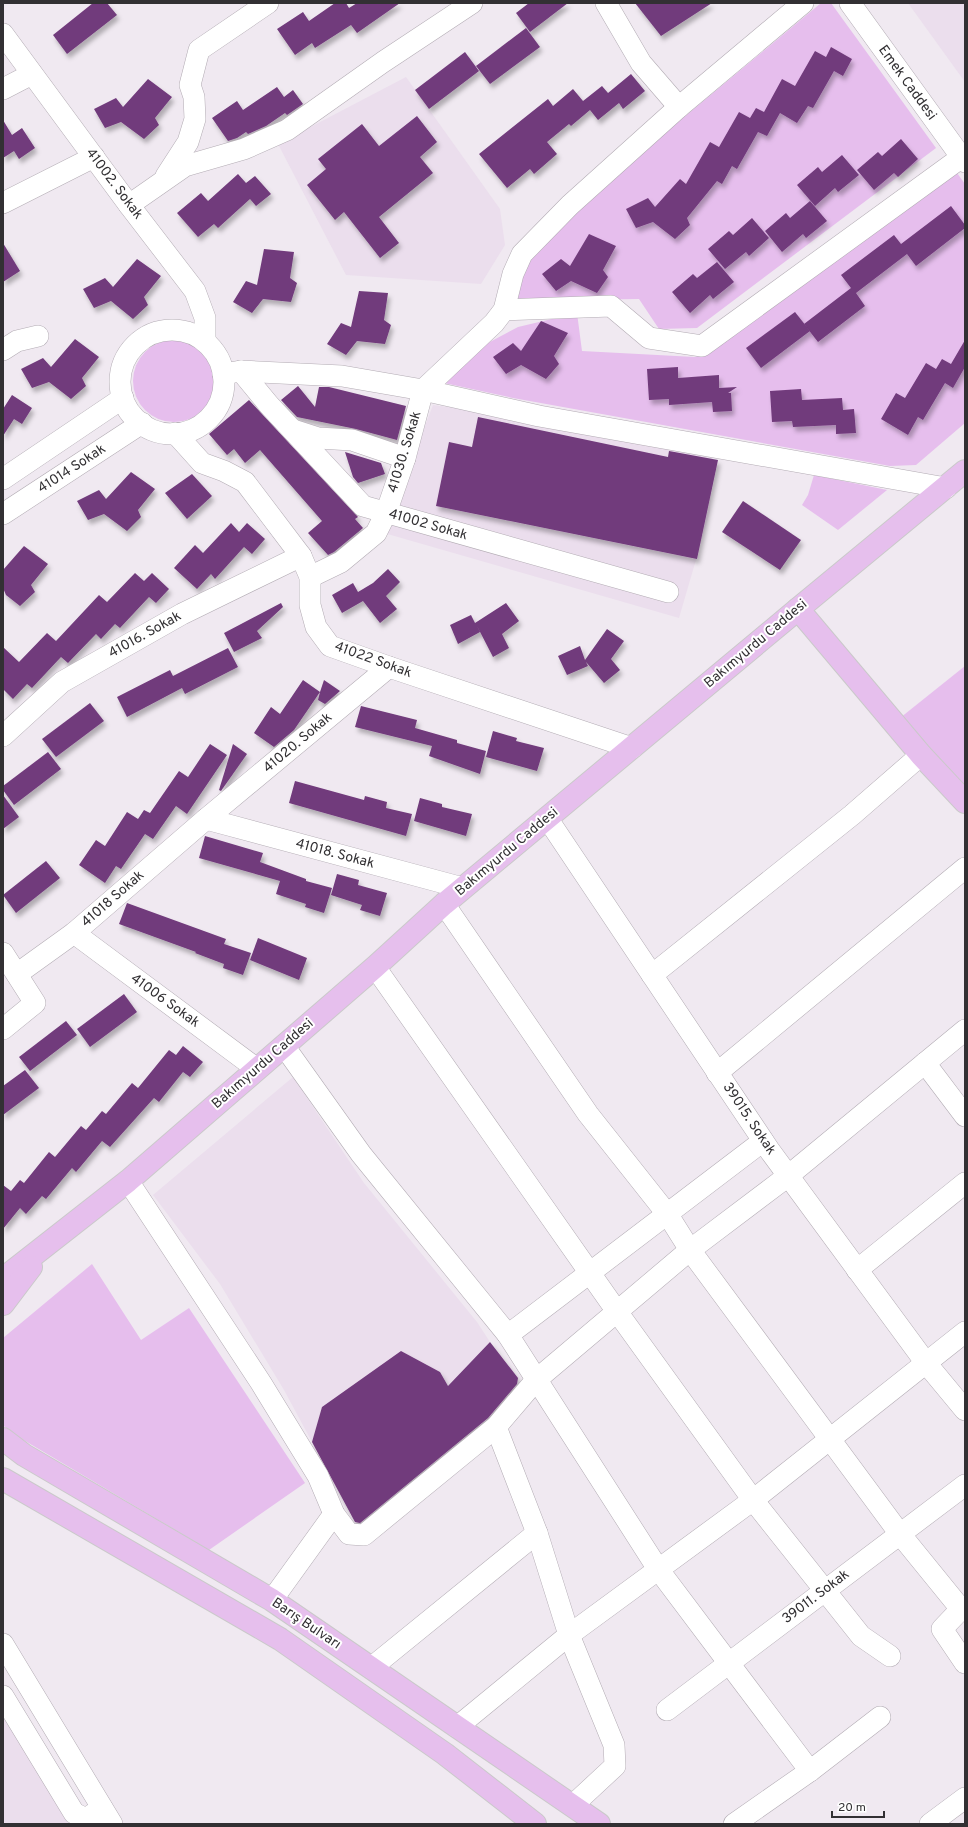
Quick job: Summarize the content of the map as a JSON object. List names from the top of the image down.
{
  "streets": {
    "main road": ["Bakımyurdu Caddesi", "Barış Bulvarı"],
    "street": [
      "Emek Caddesi",
      "41002. Sokak",
      "41030. Sokak",
      "41014 Sokak",
      "41002 Sokak",
      "41016. Sokak",
      "41022 Sokak",
      "41020. Sokak",
      "41018. Sokak",
      "41018 Sokak",
      "41006 Sokak",
      "39015. Sokak",
      "39011. Sokak"
    ]
  },
  "crossings": [
    ["41002. Sokak", "41014 Sokak"],
    ["41002. Sokak", "41002 Sokak"],
    ["41002. Sokak", "41022 Sokak"],
    ["41030. Sokak", "41002 Sokak"],
    ["41030. Sokak", "41022 Sokak"],
    ["41014 Sokak", "41002 Sokak"],
    ["41014 Sokak", "41022 Sokak"],
    ["41002 Sokak", "41022 Sokak"],
    ["41016. Sokak", "41022 Sokak"],
    ["Bakımyurdu Caddesi", "41022 Sokak"],
    ["Bakımyurdu Caddesi", "41018. Sokak"],
    ["Bakımyurdu Caddesi", "41006 Sokak"],
    ["Bakımyurdu Caddesi", "39015. Sokak"],
    ["41022 Sokak", "41020. Sokak"],
    ["41020. Sokak", "41018. Sokak"],
    ["41020. Sokak", "41018 Sokak"],
    ["41018. Sokak", "41018 Sokak"],
    ["41018 Sokak", "41006 Sokak"]
  ],
  "scale_bar": "20 m"
}
